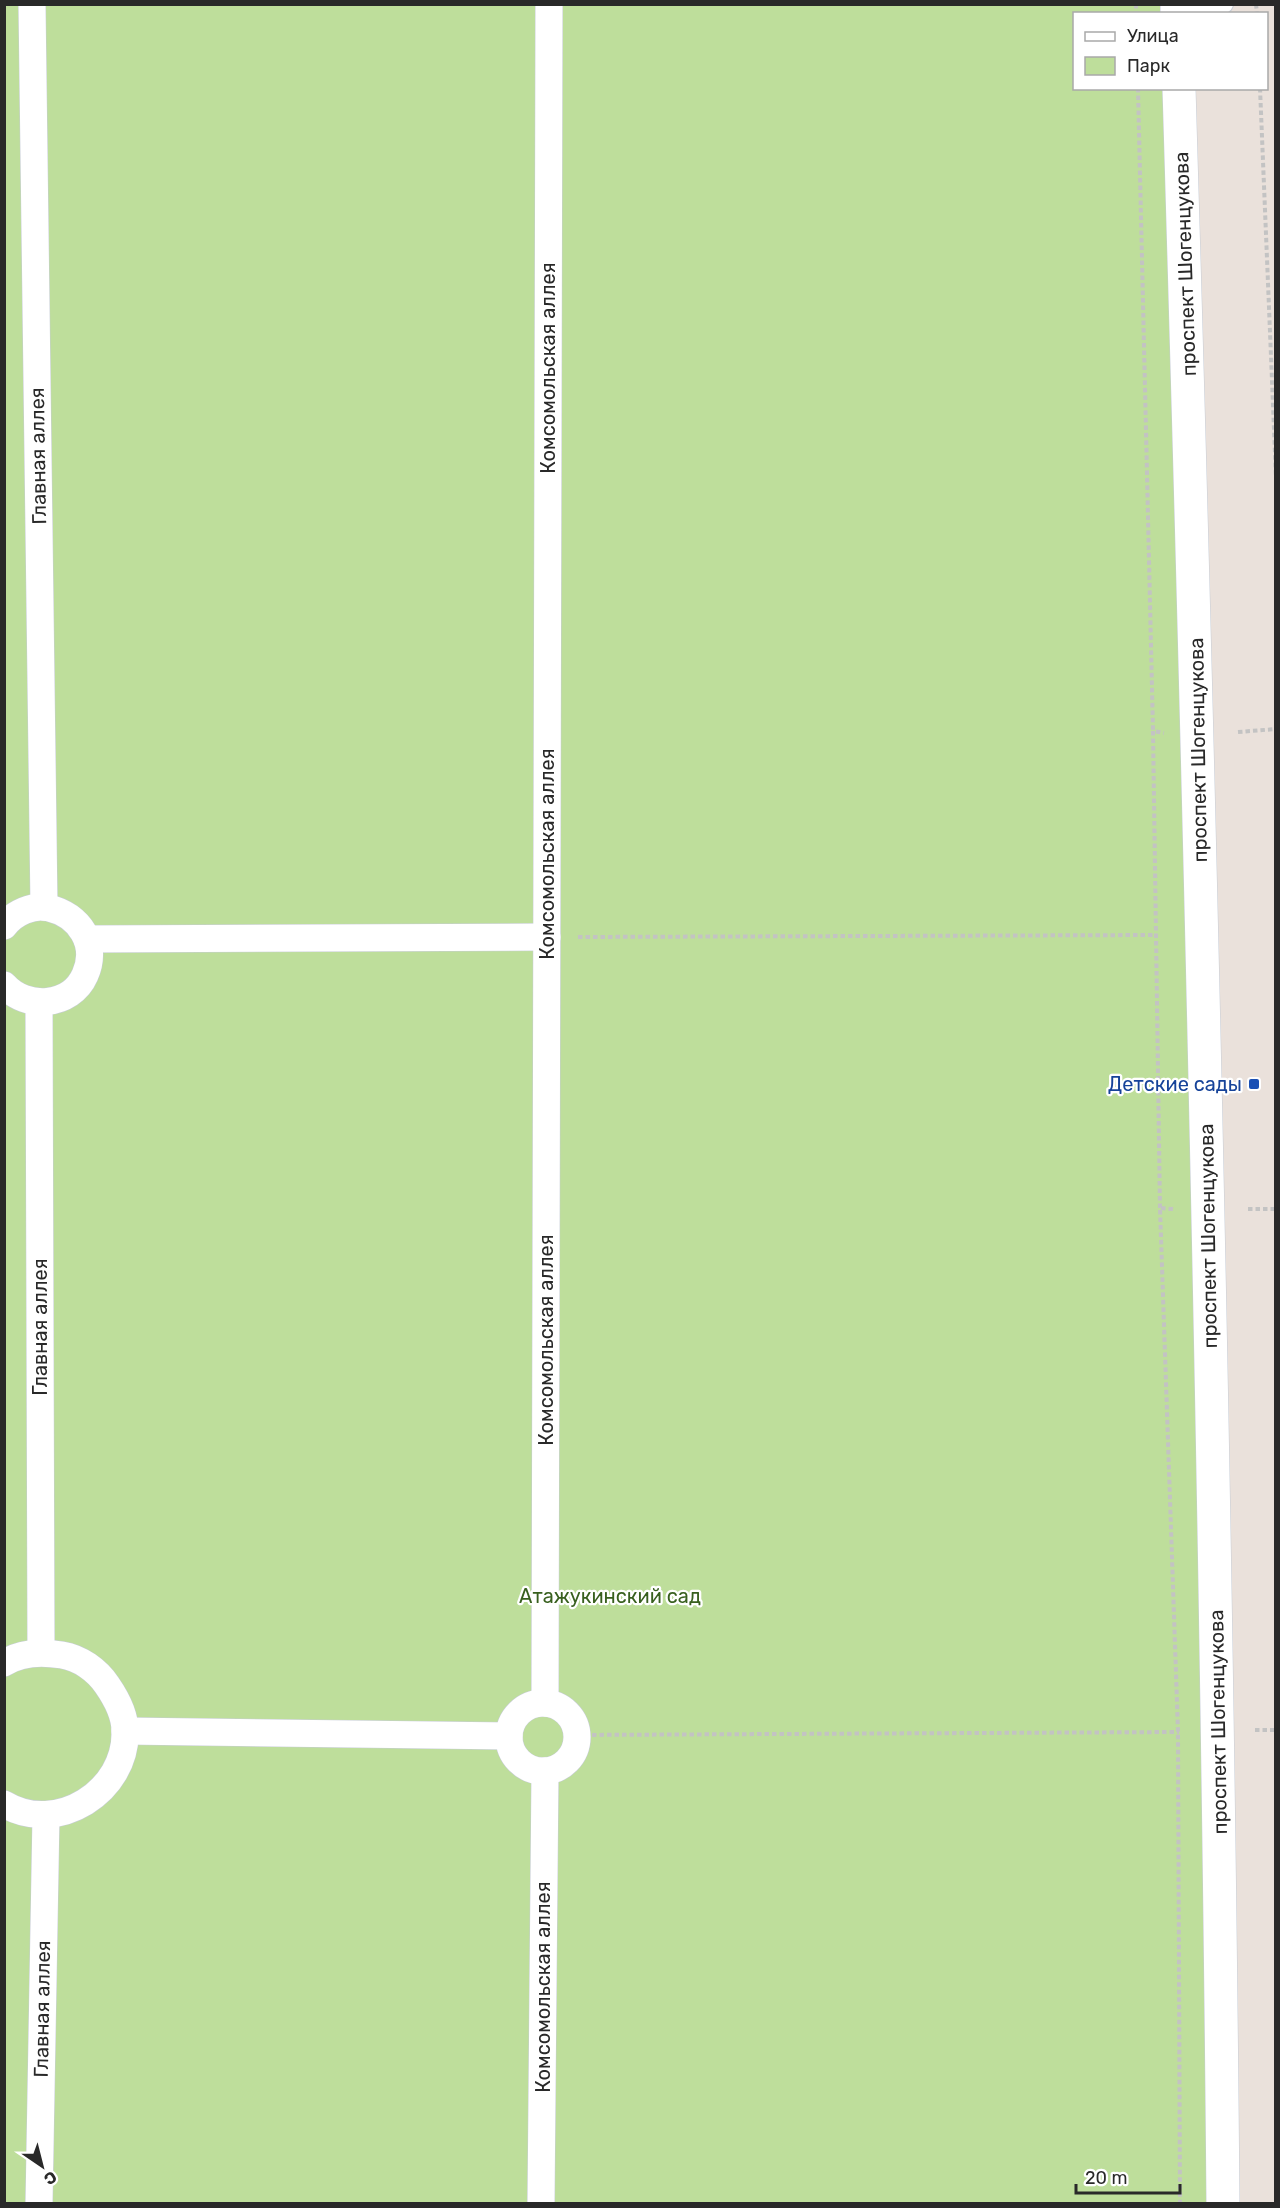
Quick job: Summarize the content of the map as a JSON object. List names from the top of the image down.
{
  "streets": {
    "street": ["проспект Шогенцукова", "Комсомольская аллея", "Главная аллея"]
  },
  "parks": ["Атажукинский сад"],
  "places": {
    "transit": ["Детские сады"]
  },
  "legend": ["Улица", "Парк"],
  "scale_bar": "20 m",
  "north": "bottom right"
}
